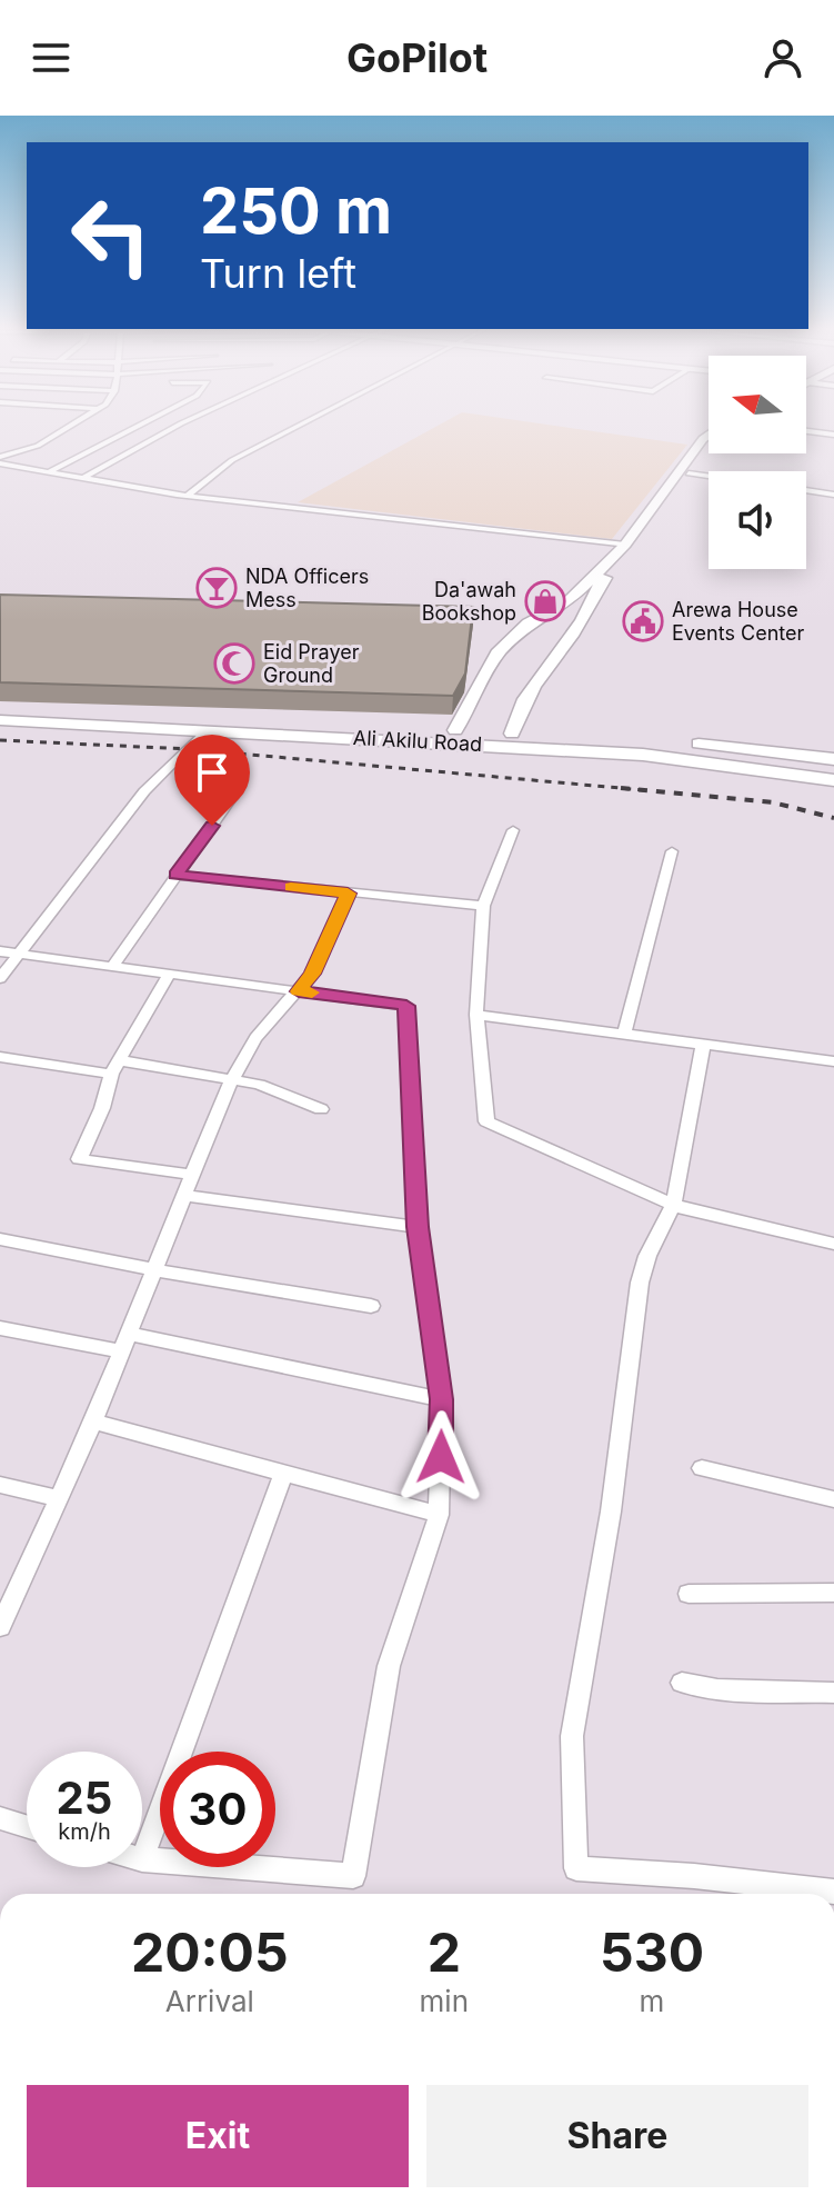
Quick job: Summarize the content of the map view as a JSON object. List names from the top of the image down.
{
  "streets": {
    "main road": ["Ali Akilu Road"]
  },
  "places": {
    "bar": ["NDA Officers Mess"],
    "shop": ["Da'awah Bookshop"],
    "public building": ["Arewa House Events Center"],
    "mosque": ["Eid Prayer Ground"]
  },
  "north": "left",
  "page": {
    "header": "GoPilot",
    "turn": ["250 m", "Turn left"],
    "speed": "25 km/h",
    "limit": "30",
    "eta": [
      "20:05",
      "Arrival",
      "2",
      "min",
      "530",
      "m"
    ],
    "buttons": ["Exit", "Share"]
  }
}
